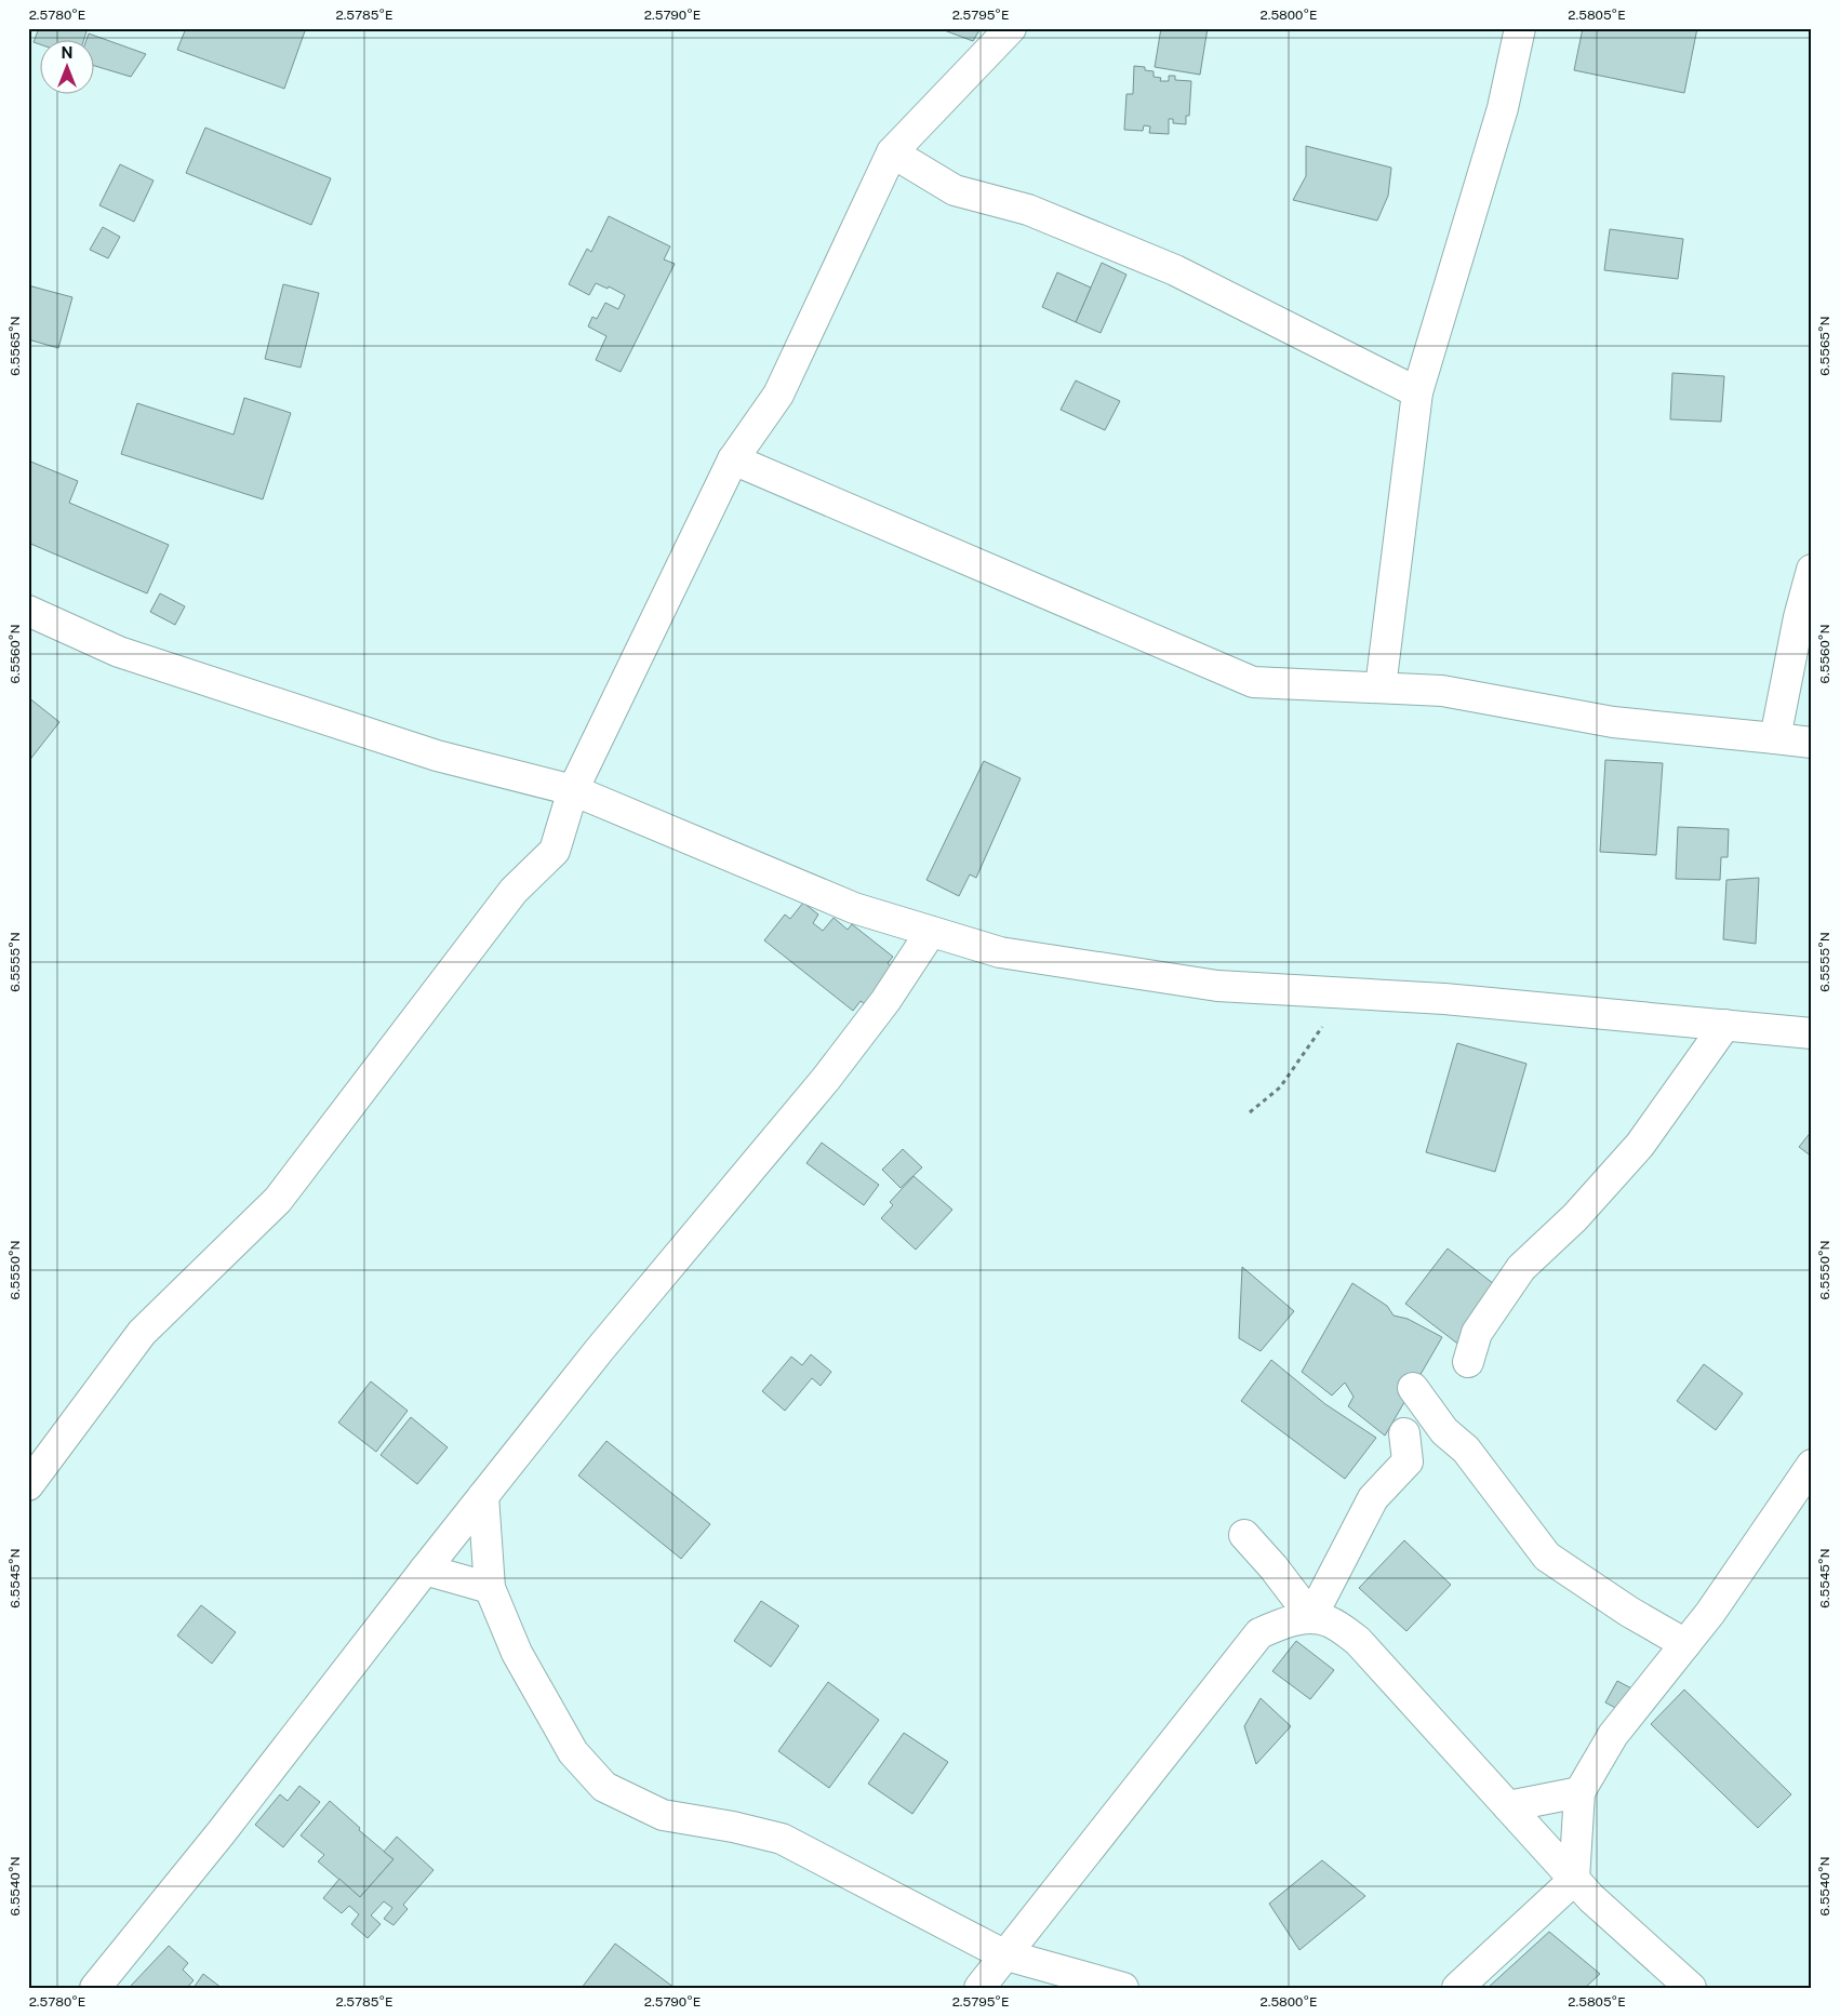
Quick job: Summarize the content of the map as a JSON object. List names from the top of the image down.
{
  "north": "top",
  "coordinates": [
    "2.5780°E",
    "2.5785°E",
    "2.5790°E",
    "2.5795°E",
    "2.5800°E",
    "2.5805°E",
    "6.5565°N",
    "6.5560°N",
    "6.5555°N",
    "6.5550°N",
    "6.5545°N",
    "6.5540°N"
  ]
}
